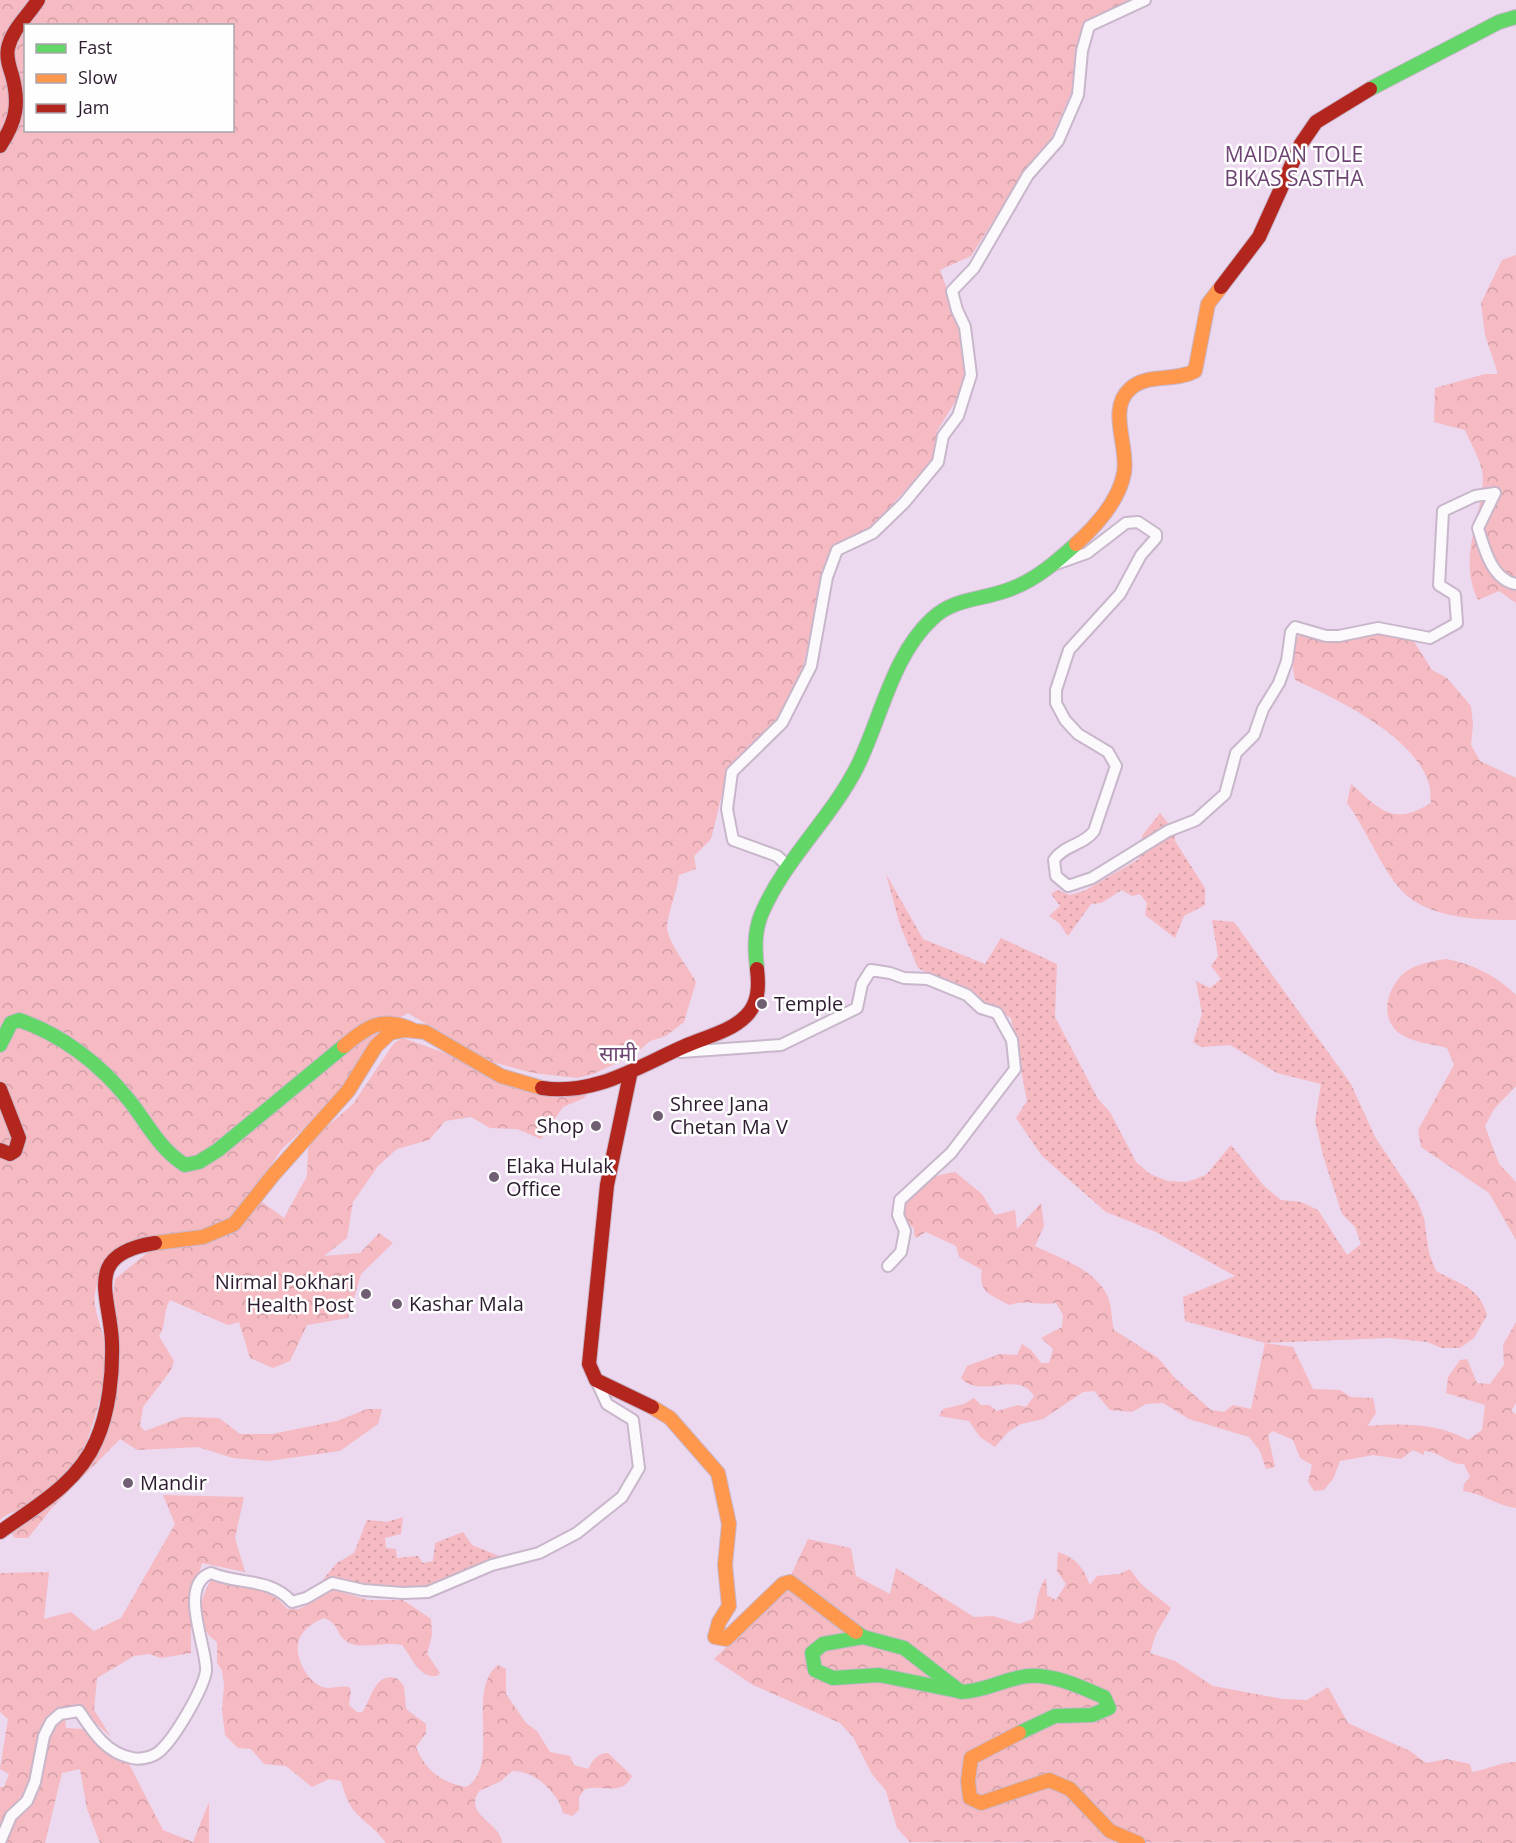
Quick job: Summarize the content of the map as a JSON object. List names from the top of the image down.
{
  "districts": ["MAIDAN TOLE BIKAS SASTHA", "सामी"],
  "places": [
    "Temple",
    "Shree Jana Chetan Ma V",
    "Shop",
    "Elaka Hulak Office",
    "Nirmal Pokhari Health Post",
    "Kashar Mala",
    "Mandir"
  ],
  "legend": ["Fast", "Slow", "Jam"]
}
